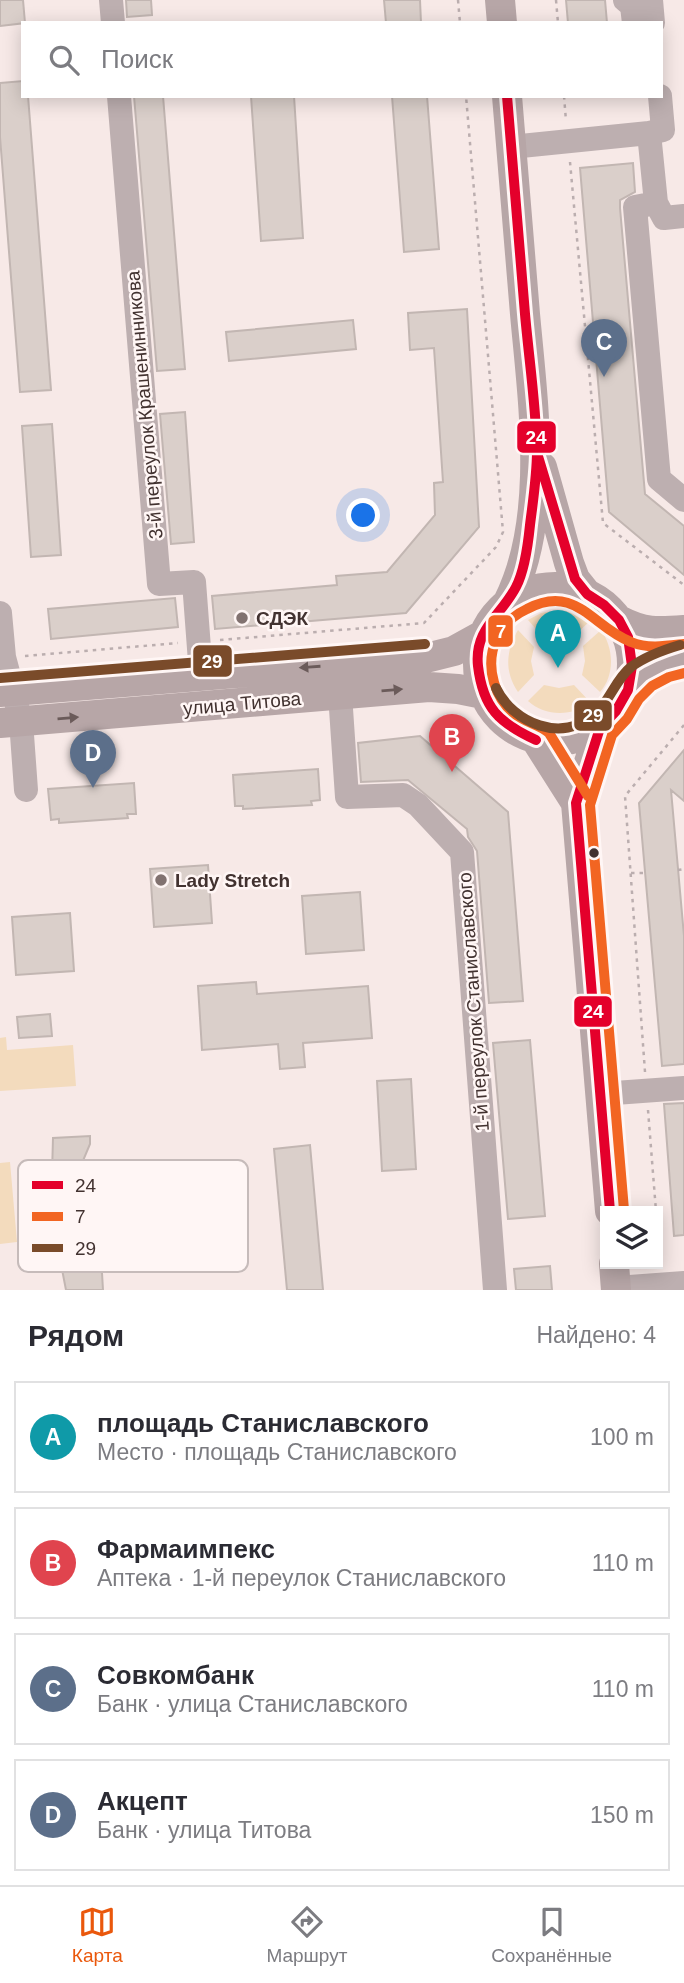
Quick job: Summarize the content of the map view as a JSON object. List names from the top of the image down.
{
  "streets": {
    "main road": ["улица Титова"],
    "street": ["3-й переулок Крашенинникова", "1-й переулок Станиславского"]
  },
  "crossings": [
    ["3-й переулок Крашенинникова", "улица Титова"],
    ["улица Титова", "1-й переулок Станиславского"]
  ],
  "places": ["СДЭК", "Lady Stretch"],
  "lines": ["transit line 24", "transit line 7", "transit line 29"],
  "legend": ["24", "7", "29"],
  "page": {
    "search": "Поиск",
    "pins": [
      "C",
      "A",
      "B",
      "D"
    ],
    "heading": ["Рядом", "Найдено: 4"],
    "list": [
      {
        "mark": "A",
        "name": "площадь Станиславского",
        "note": "Место · площадь Станиславского",
        "value": "100 m"
      },
      {
        "mark": "B",
        "name": "Фармаимпекс",
        "note": "Аптека · 1-й переулок Станиславского",
        "value": "110 m"
      },
      {
        "mark": "C",
        "name": "Совкомбанк",
        "note": "Банк · улица Станиславского",
        "value": "110 m"
      },
      {
        "mark": "D",
        "name": "Акцепт",
        "note": "Банк · улица Титова",
        "value": "150 m"
      }
    ],
    "nav": ["Карта", "Маршрут", "Сохранённые"]
  }
}
